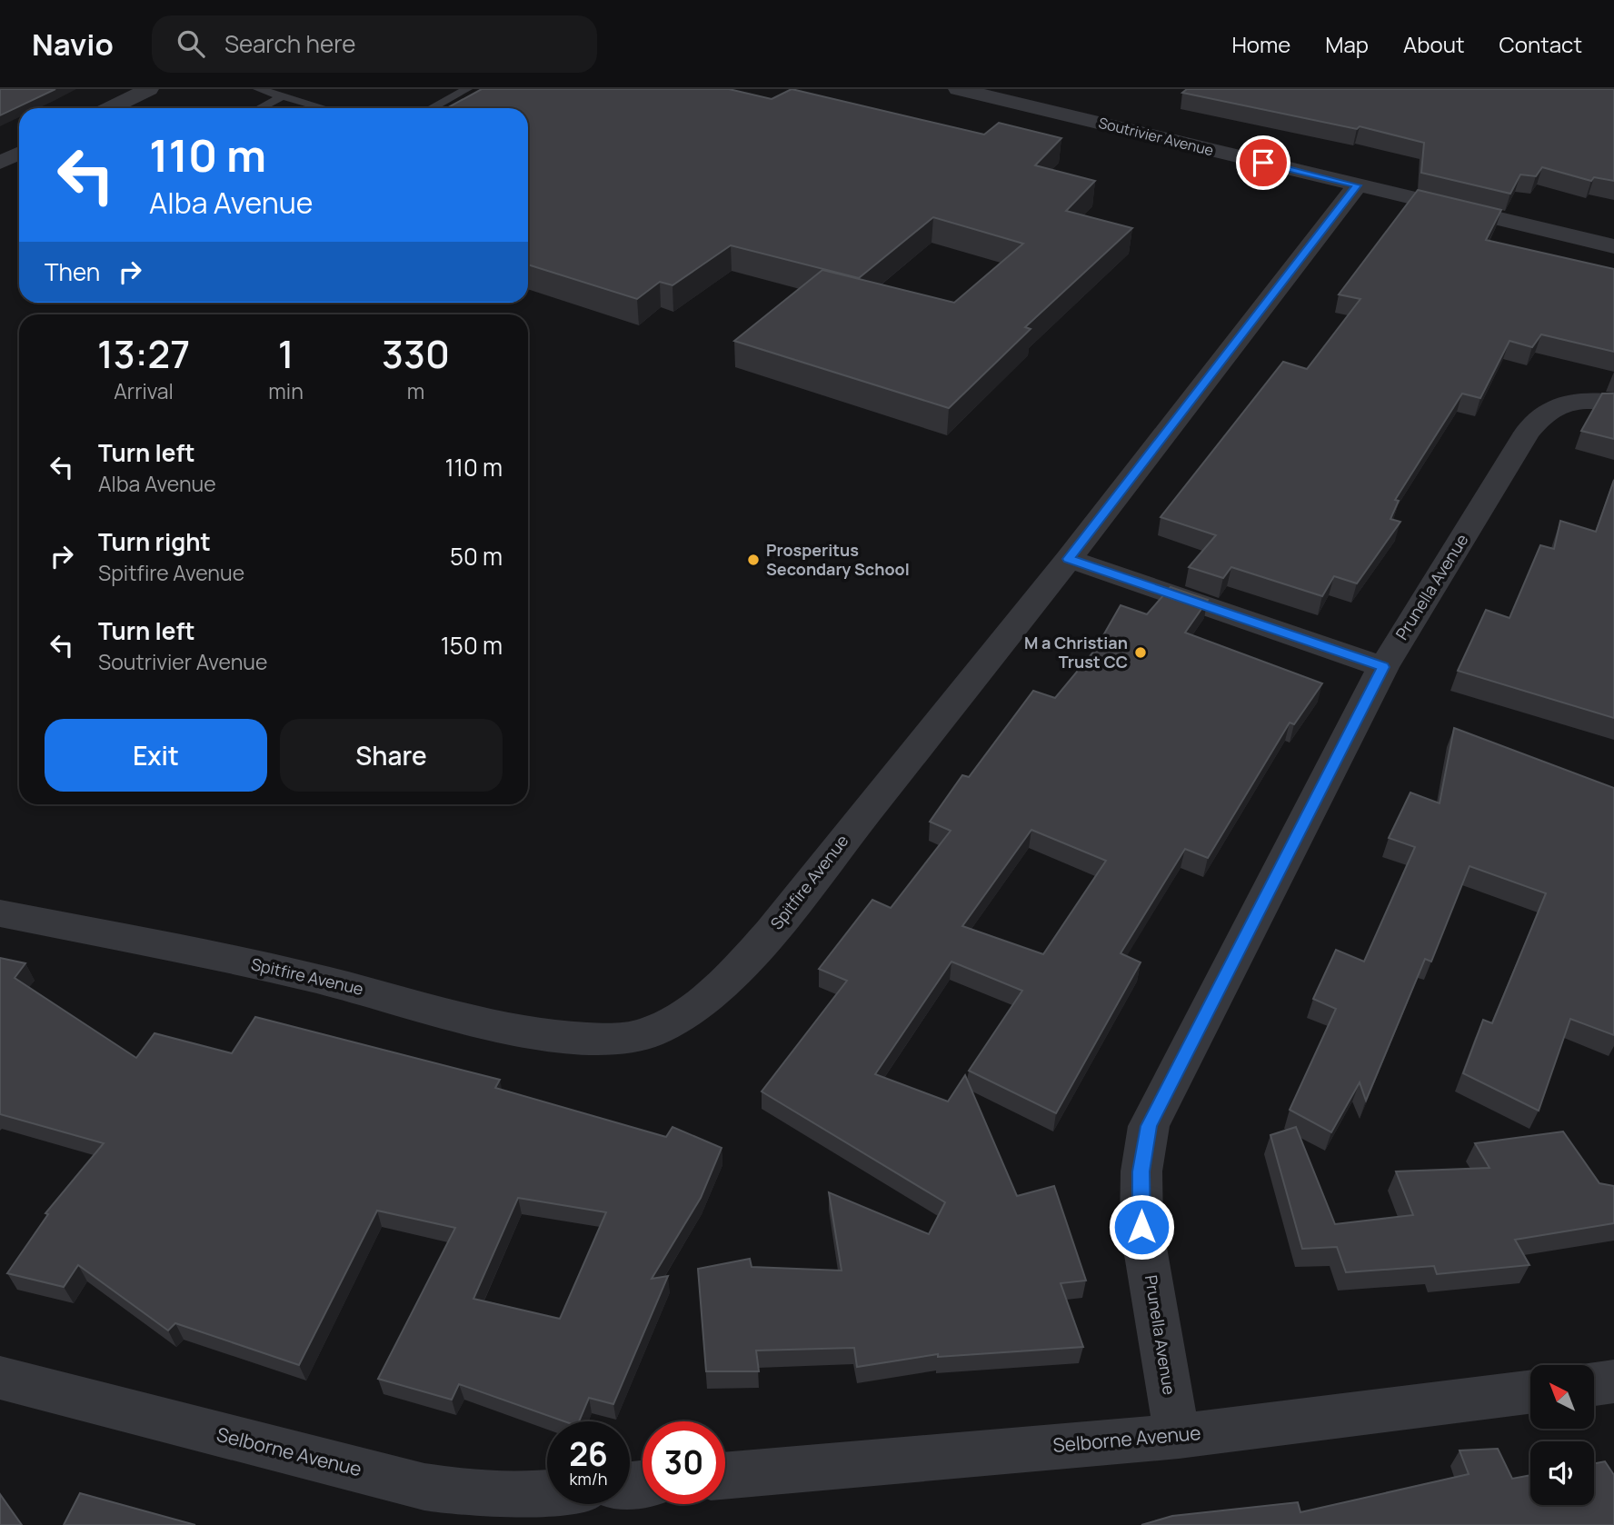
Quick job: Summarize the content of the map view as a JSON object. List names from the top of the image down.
{
  "streets": {
    "street": [
      "Soutrivier Avenue",
      "Prunella Avenue",
      "Spitfire Avenue",
      "Selborne Avenue"
    ]
  },
  "crossings": [
    ["Soutrivier Avenue", "Spitfire Avenue"],
    ["Prunella Avenue", "Selborne Avenue"]
  ],
  "places": ["Prosperitus Secondary School", "M a Christian Trust CC"],
  "north": "top left",
  "page": {
    "header": "Navio",
    "search": "Search here",
    "nav": [
      "Home",
      "Map",
      "About",
      "Contact"
    ],
    "turn": ["110 m", "Alba Avenue"],
    "then": "Then",
    "eta": [
      "13:27",
      "Arrival",
      "1",
      "min",
      "330",
      "m"
    ],
    "list": [
      {
        "name": "Turn left",
        "note": "Alba Avenue",
        "value": "110 m"
      },
      {
        "name": "Turn right",
        "note": "Spitfire Avenue",
        "value": "50 m"
      },
      {
        "name": "Turn left",
        "note": "Soutrivier Avenue",
        "value": "150 m"
      }
    ],
    "buttons": ["Exit", "Share"],
    "speed": "26 km/h",
    "limit": "30"
  }
}
